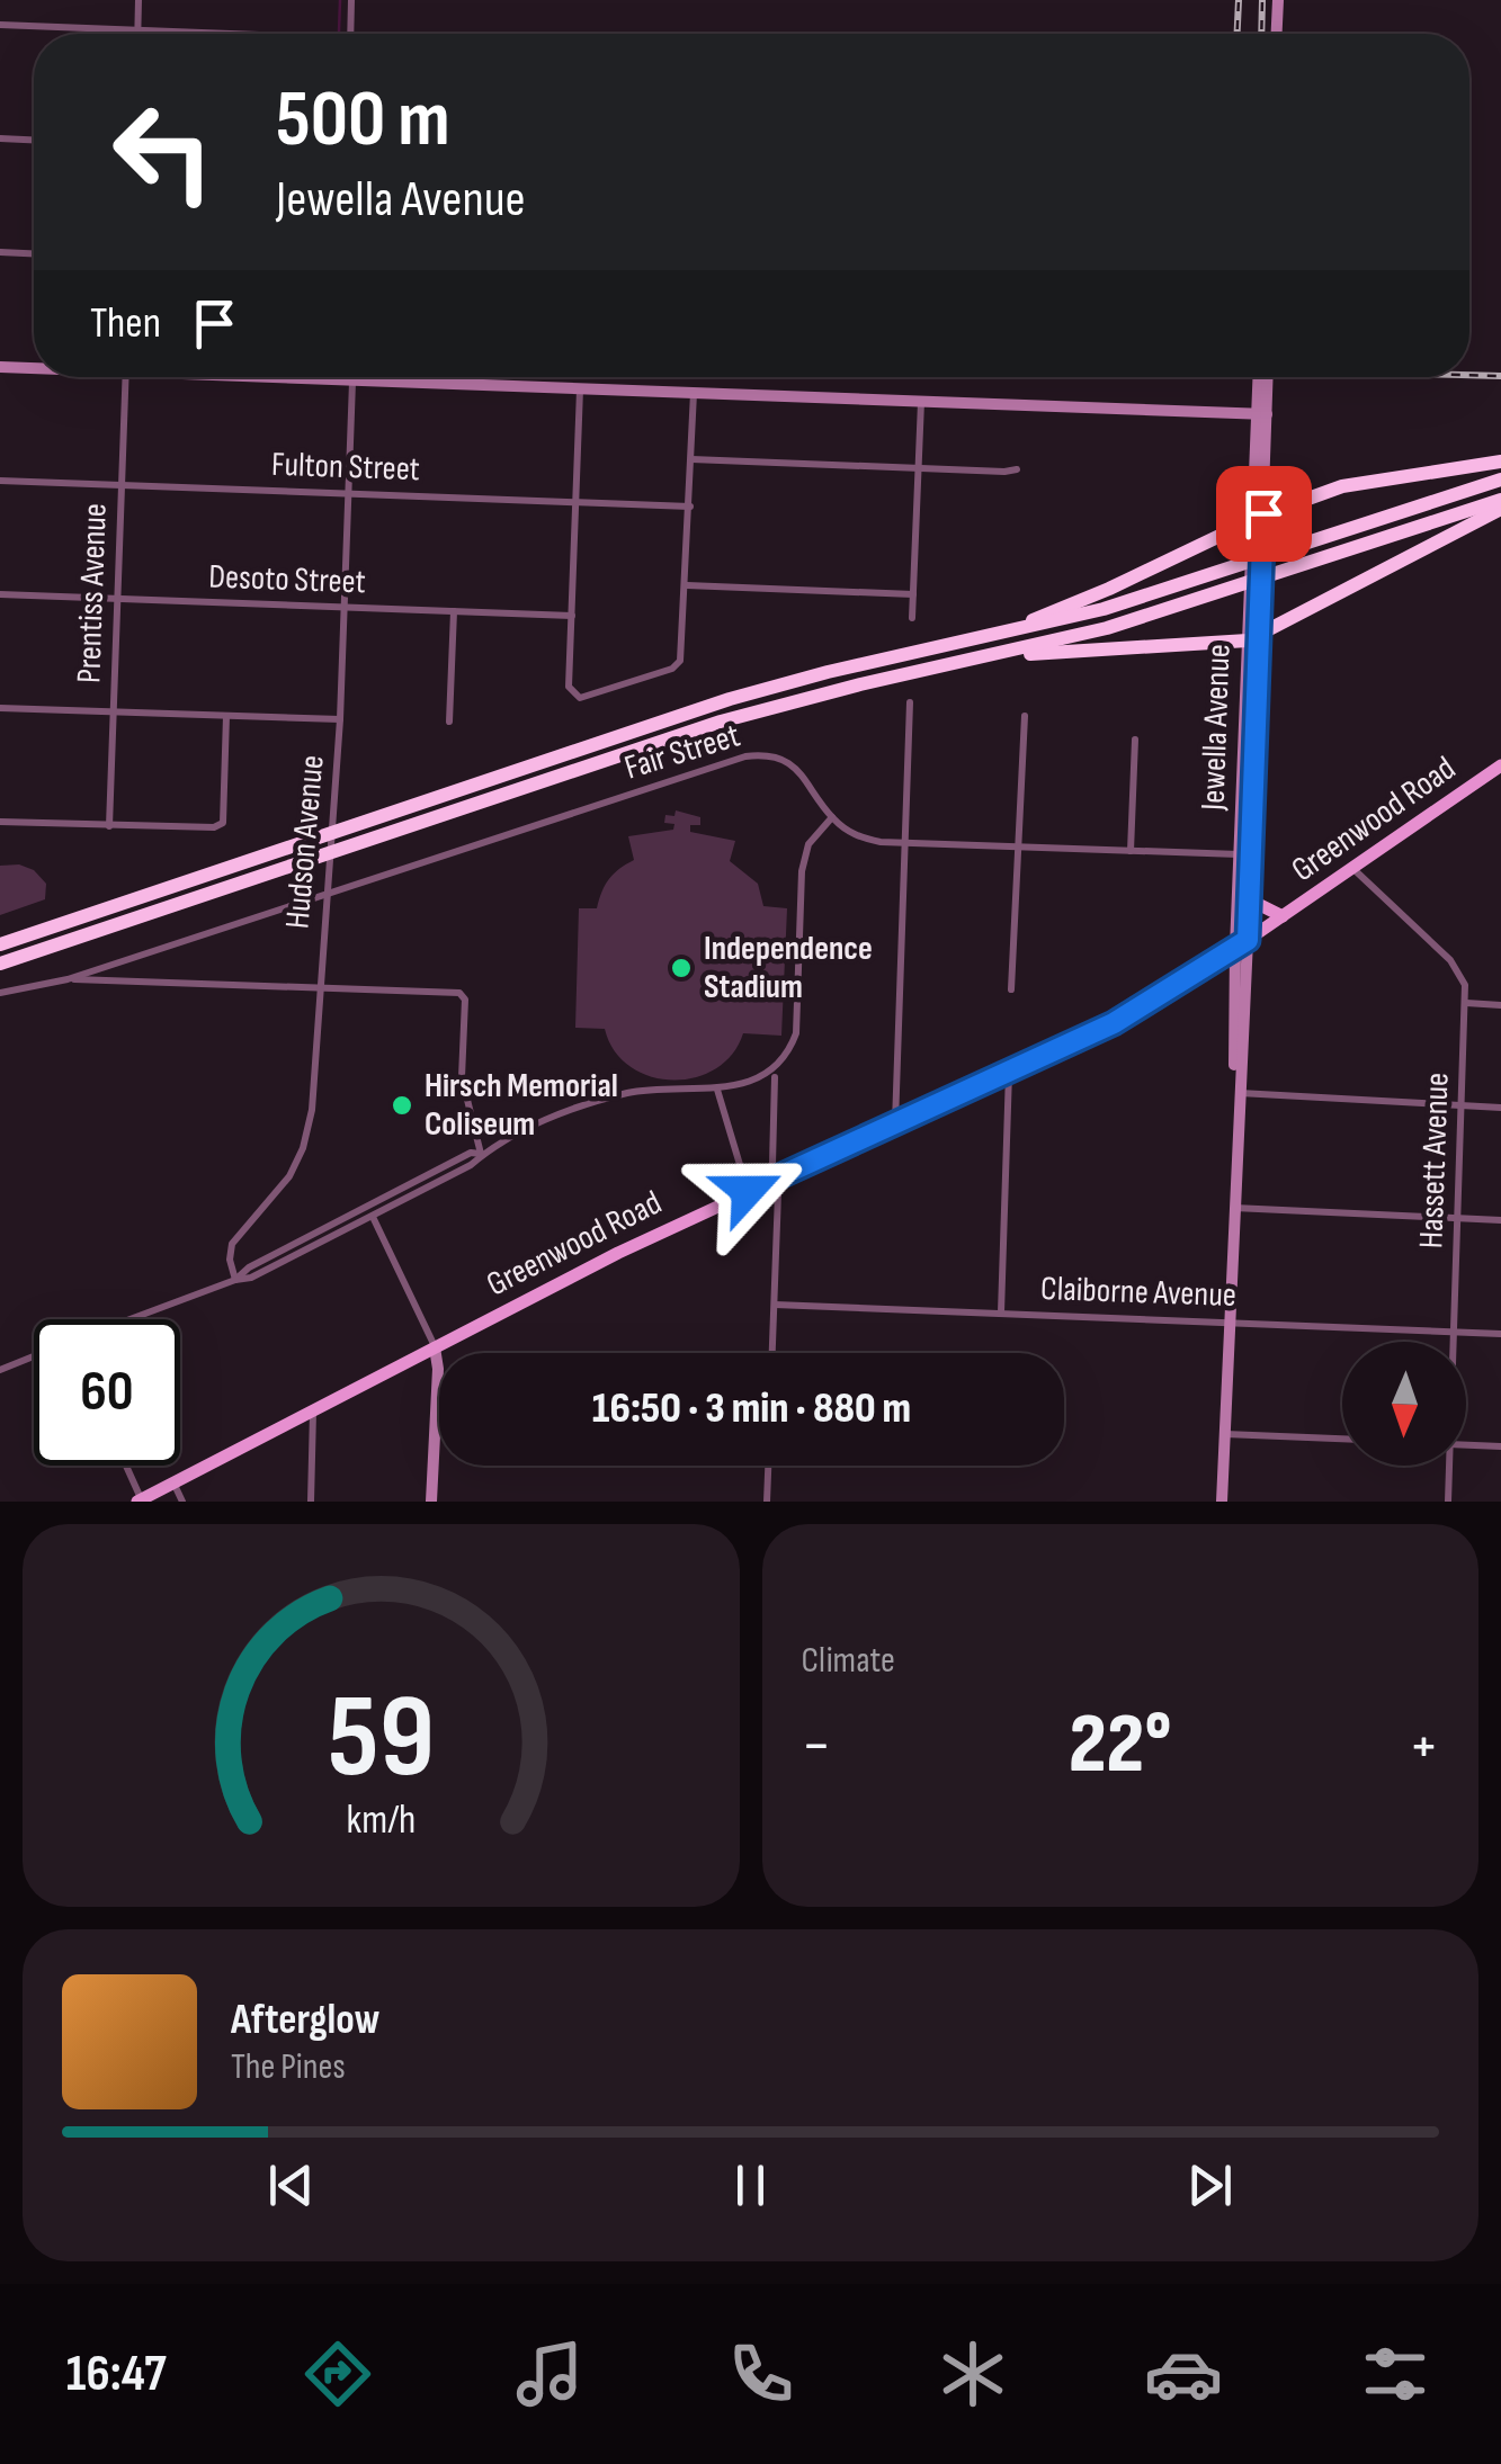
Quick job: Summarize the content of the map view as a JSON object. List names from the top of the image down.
{
  "streets": {
    "main road": ["Jewella Avenue", "Greenwood Road"],
    "street": [
      "Fulton Street",
      "Desoto Street",
      "Prentiss Avenue",
      "Fair Street",
      "Hudson Avenue",
      "Hassett Avenue",
      "Claiborne Avenue"
    ]
  },
  "crossings": [
    ["Fulton Street", "Prentiss Avenue"],
    ["Fulton Street", "Hudson Avenue"],
    ["Desoto Street", "Prentiss Avenue"],
    ["Desoto Street", "Hudson Avenue"],
    ["Jewella Avenue", "Fair Street"],
    ["Jewella Avenue", "Greenwood Road"],
    ["Jewella Avenue", "Claiborne Avenue"],
    ["Greenwood Road", "Hassett Avenue"],
    ["Hassett Avenue", "Claiborne Avenue"]
  ],
  "places": ["Independence Stadium", "Hirsch Memorial Coliseum"],
  "north": "bottom",
  "page": {
    "turn": ["500 m", "Jewella Avenue"],
    "then": "Then",
    "limit": "60",
    "trip": "16:50 · 3 min · 880 m",
    "tile": "Climate",
    "heat": ["−", "22°", "+"],
    "song": ["Afterglow", "The Pines"],
    "tabs": "16:47",
    "gauge": ["59", "km/h"]
  }
}
